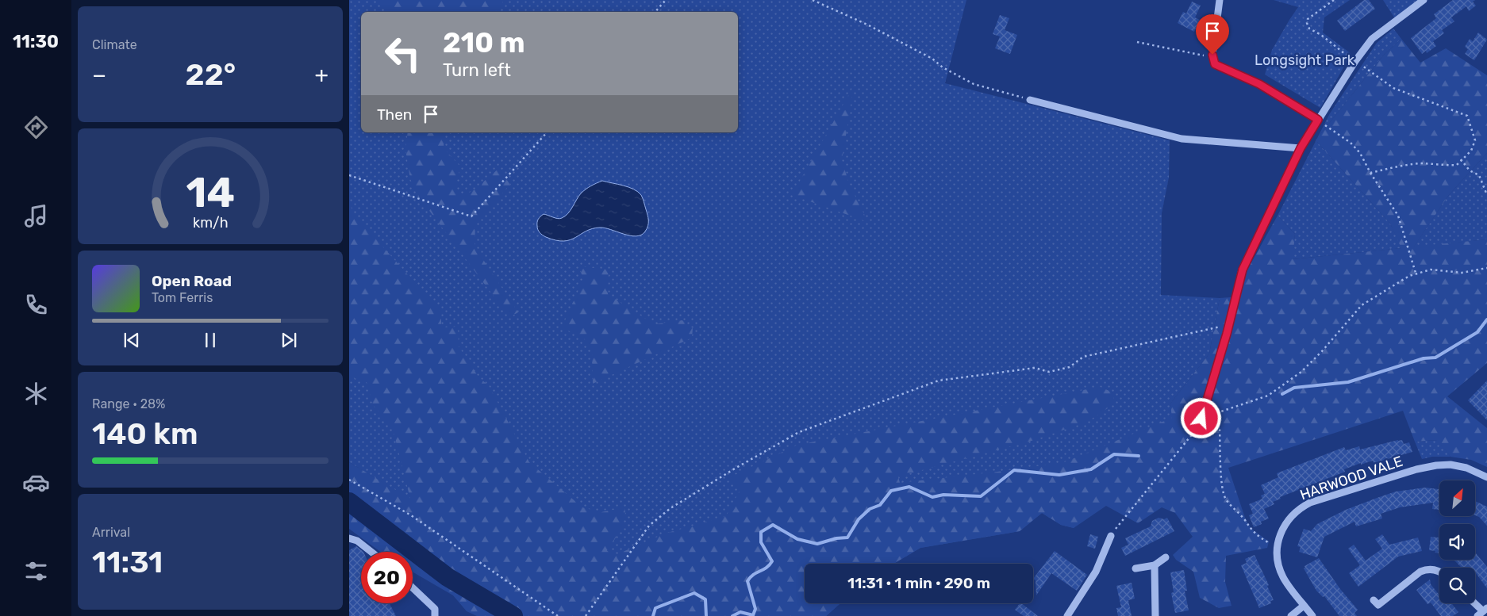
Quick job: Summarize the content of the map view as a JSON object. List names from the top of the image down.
{
  "streets": {
    "street": ["HARWOOD VALE"]
  },
  "parks": ["Longsight Park"],
  "north": "top right",
  "page": {
    "tabs": "11:30",
    "tile": [
      "Climate",
      ["Range · 28%", "140 km"],
      ["Arrival", "11:31"]
    ],
    "turn": ["210 m", "Turn left"],
    "heat": ["−", "22°", "+"],
    "then": "Then",
    "song": ["Open Road", "Tom Ferris"],
    "limit": "20",
    "trip": "11:31 · 1 min · 290 m",
    "gauge": ["14", "km/h"]
  }
}
